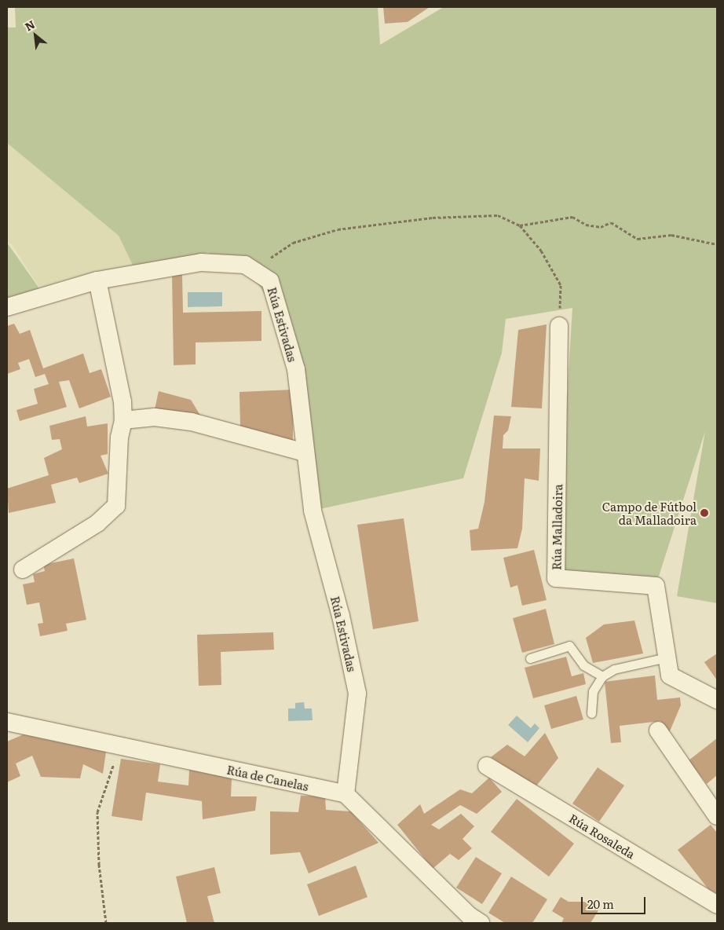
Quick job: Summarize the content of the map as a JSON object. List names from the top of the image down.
{
  "streets": {
    "street": [
      "Rúa Estivadas",
      "Rúa Malladoira",
      "Rúa de Canelas",
      "Rúa Rosaleda"
    ]
  },
  "crossings": [
    ["Rúa Estivadas", "Rúa de Canelas"]
  ],
  "places": ["Campo de Fútbol da Malladoira"],
  "scale_bar": "20 m",
  "north": "top left"
}
